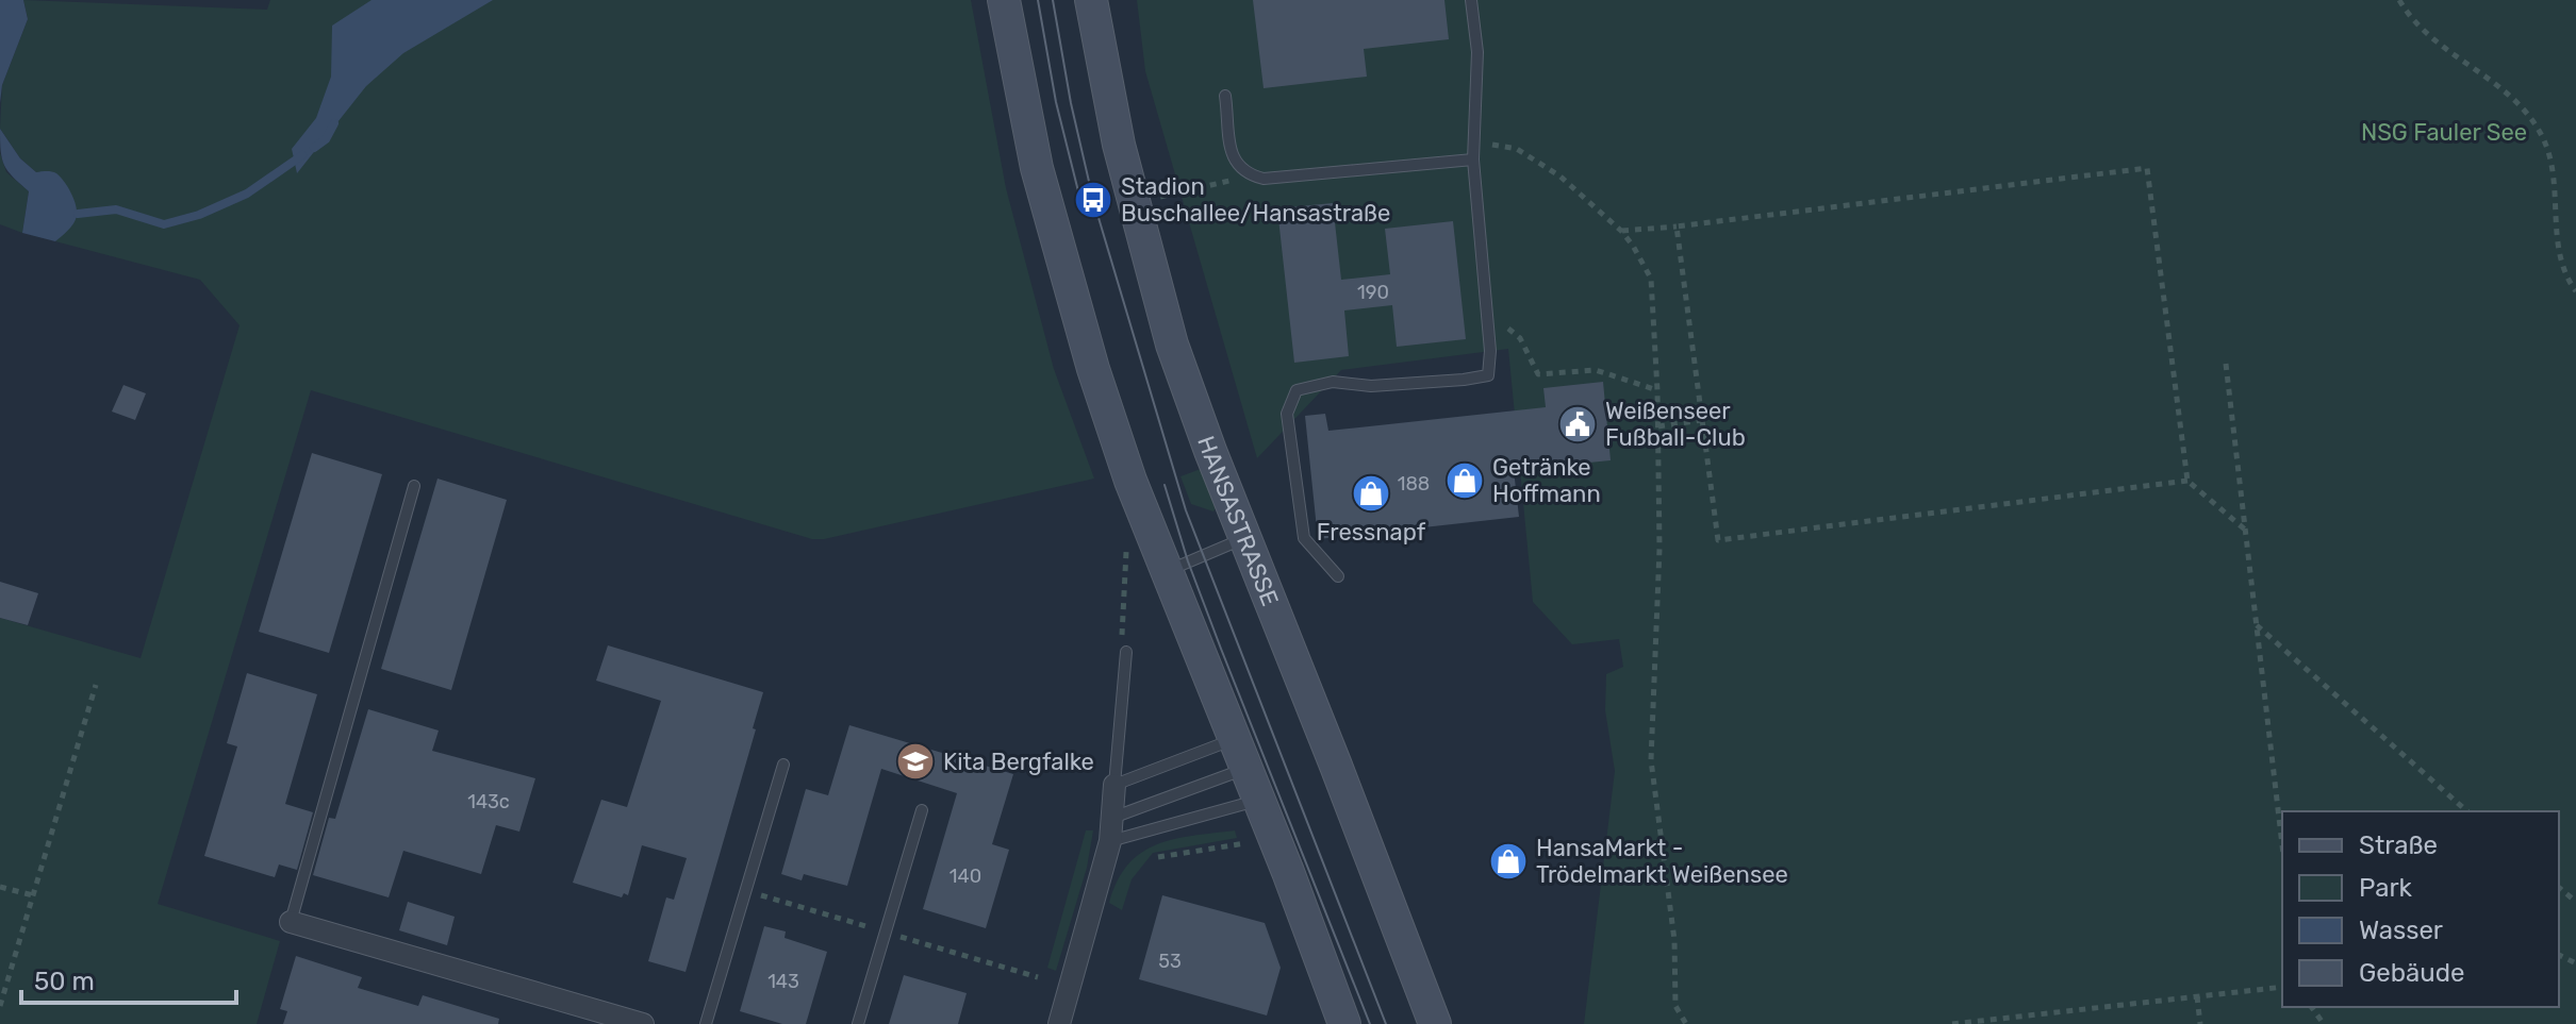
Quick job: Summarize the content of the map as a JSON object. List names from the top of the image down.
{
  "streets": {
    "main road": ["HANSASTRASSE"]
  },
  "parks": ["NSG Fauler See"],
  "places": {
    "bus stop": ["Stadion Buschallee/Hansastraße"],
    "public building": ["Weißenseer Fußball-Club"],
    "shop": ["Getränke Hoffmann", "Fressnapf", "HansaMarkt - Trödelmarkt Weißensee"],
    "school or university": ["Kita Bergfalke"]
  },
  "house_numbers": [
    "190",
    "188",
    "143c",
    "140",
    "53",
    "143"
  ],
  "legend": [
    "Straße",
    "Park",
    "Wasser",
    "Gebäude"
  ],
  "scale_bar": "50 m"
}
